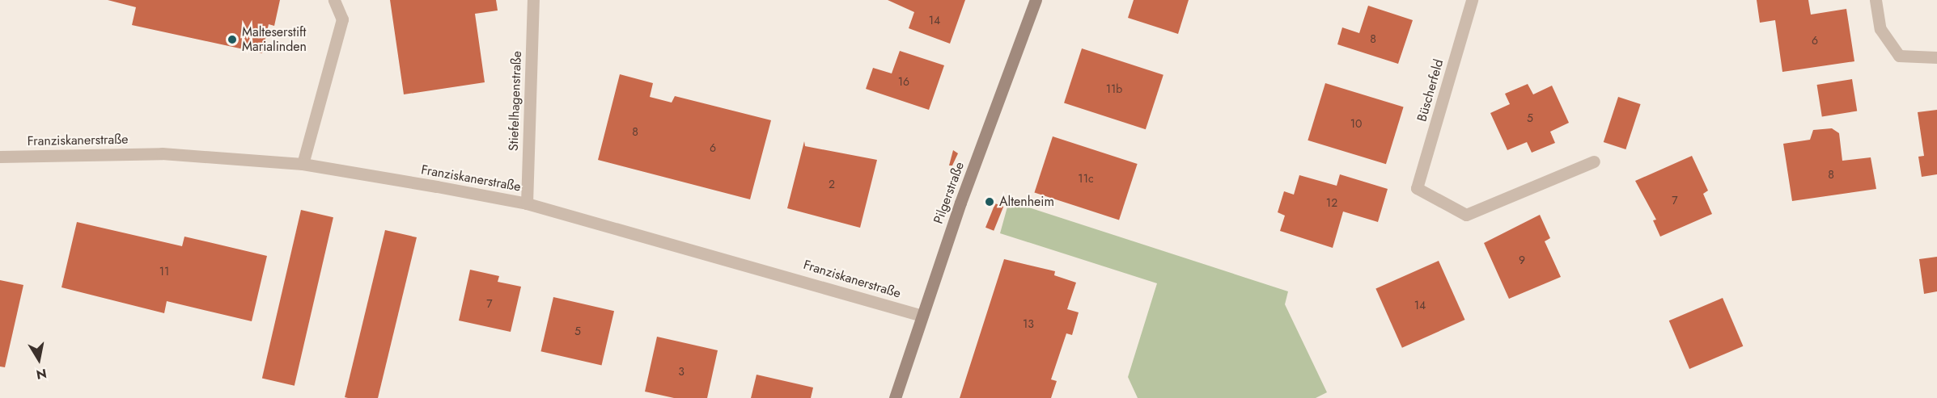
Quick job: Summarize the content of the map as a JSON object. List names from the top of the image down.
{
  "streets": {
    "main road": ["Pilgerstraße"],
    "street": ["Büscherfeld", "Stiefelhagenstraße", "Franziskanerstraße"]
  },
  "crossings": [
    ["Stiefelhagenstraße", "Franziskanerstraße"],
    ["Franziskanerstraße", "Pilgerstraße"]
  ],
  "places": ["Malteserstift Marialinden", "Altenheim"],
  "house_numbers": [
    "14",
    "8",
    "6",
    "16",
    "11b",
    "5",
    "10",
    "8",
    "6",
    "8",
    "11c",
    "2",
    "7",
    "12",
    "9",
    "11",
    "7",
    "14",
    "13",
    "5",
    "3"
  ],
  "north": "bottom"
}
